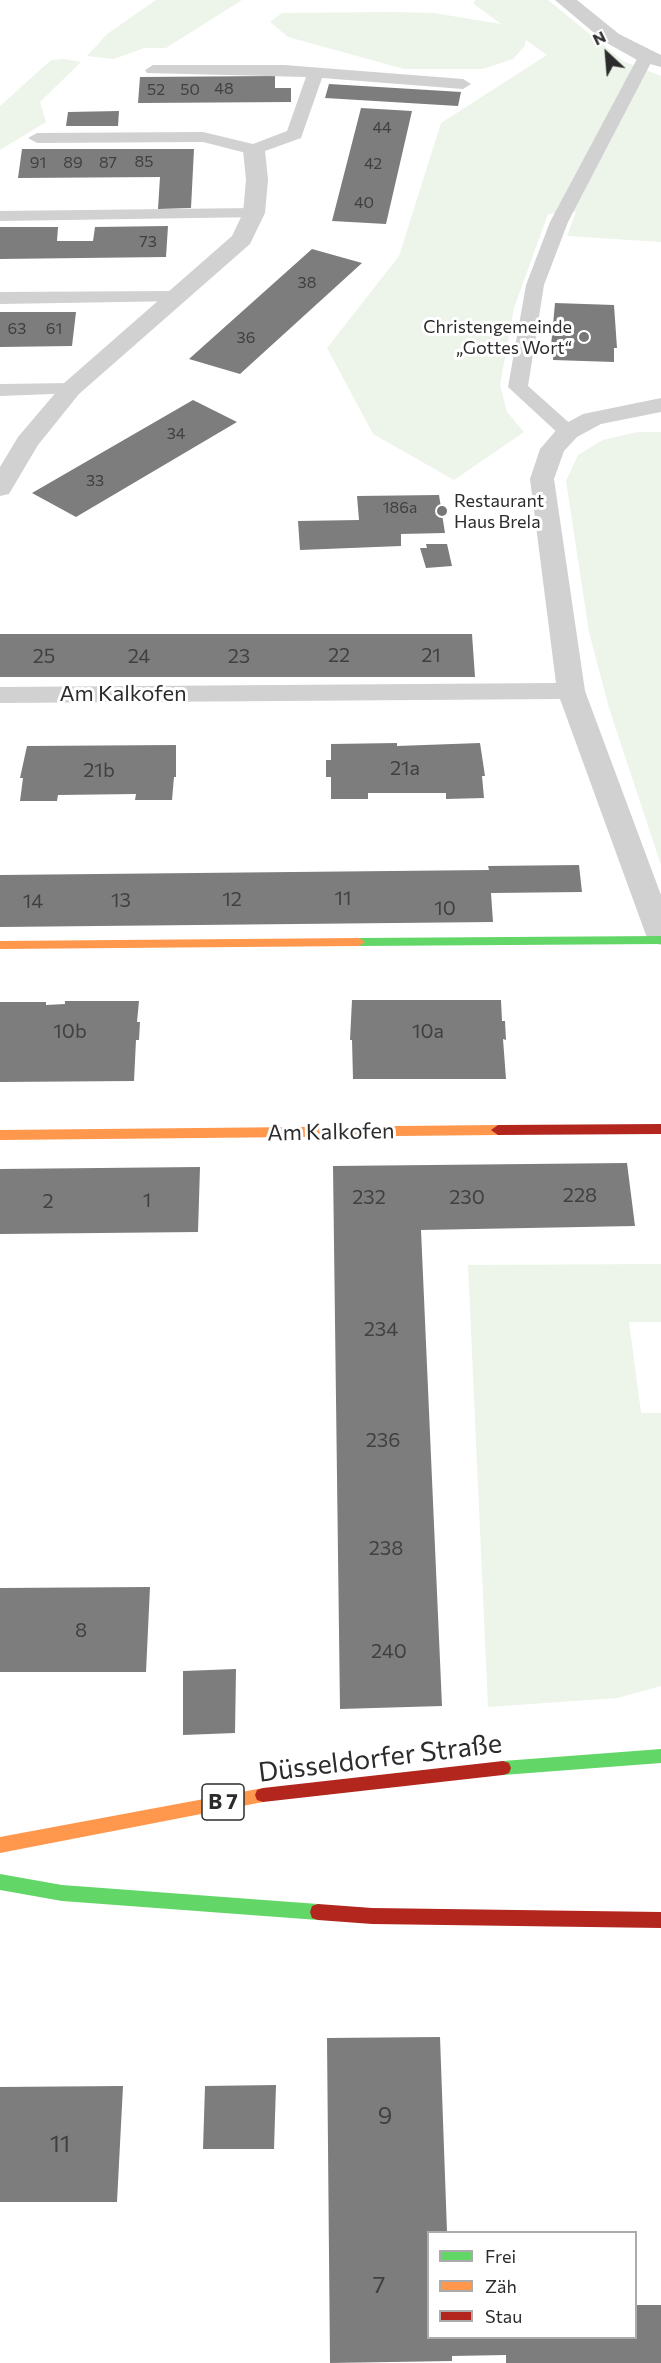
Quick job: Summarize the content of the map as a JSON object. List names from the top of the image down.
{
  "streets": {
    "street": ["Am Kalkofen", "Düsseldorfer Straße", "B 7"]
  },
  "places": ["Christengemeinde „Gottes Wort“", "Restaurant Haus Brela"],
  "house_numbers": [
    "48",
    "52",
    "50",
    "44",
    "85",
    "91",
    "89",
    "87",
    "42",
    "40",
    "73",
    "38",
    "63",
    "61",
    "36",
    "34",
    "33",
    "186a",
    "22",
    "21",
    "25",
    "24",
    "23",
    "21a",
    "21b",
    "11",
    "12",
    "13",
    "14",
    "10",
    "10b",
    "10a",
    "228",
    "232",
    "230",
    "1",
    "2",
    "234",
    "236",
    "238",
    "8",
    "240",
    "9",
    "11",
    "7"
  ],
  "legend": ["Frei", "Zäh", "Stau"],
  "north": "top left"
}
